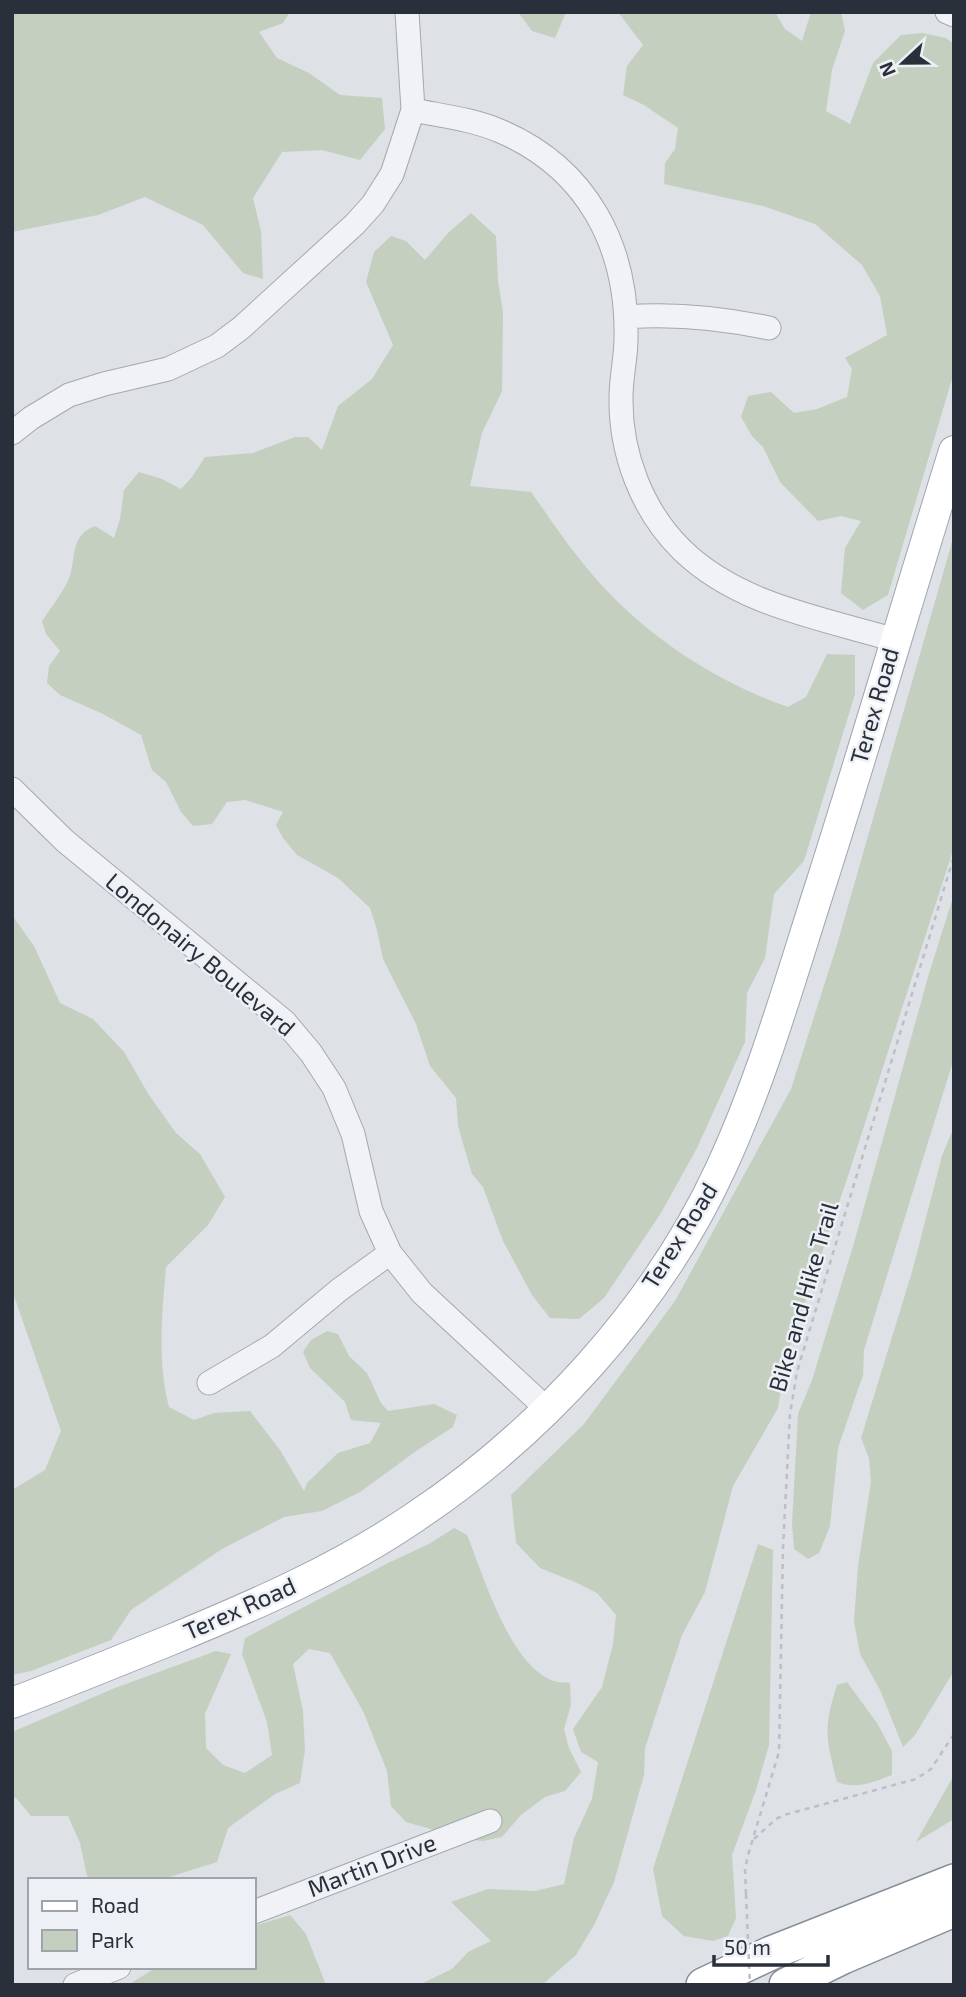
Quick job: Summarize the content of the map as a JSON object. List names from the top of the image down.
{
  "streets": {
    "main road": ["Terex Road"],
    "street": ["Londonairy Boulevard", "Martin Drive"],
    "path": ["Bike and Hike Trail"]
  },
  "crossings": [
    ["Terex Road", "Londonairy Boulevard"]
  ],
  "legend": ["Road", "Park"],
  "scale_bar": "50 m",
  "north": "left"
}
